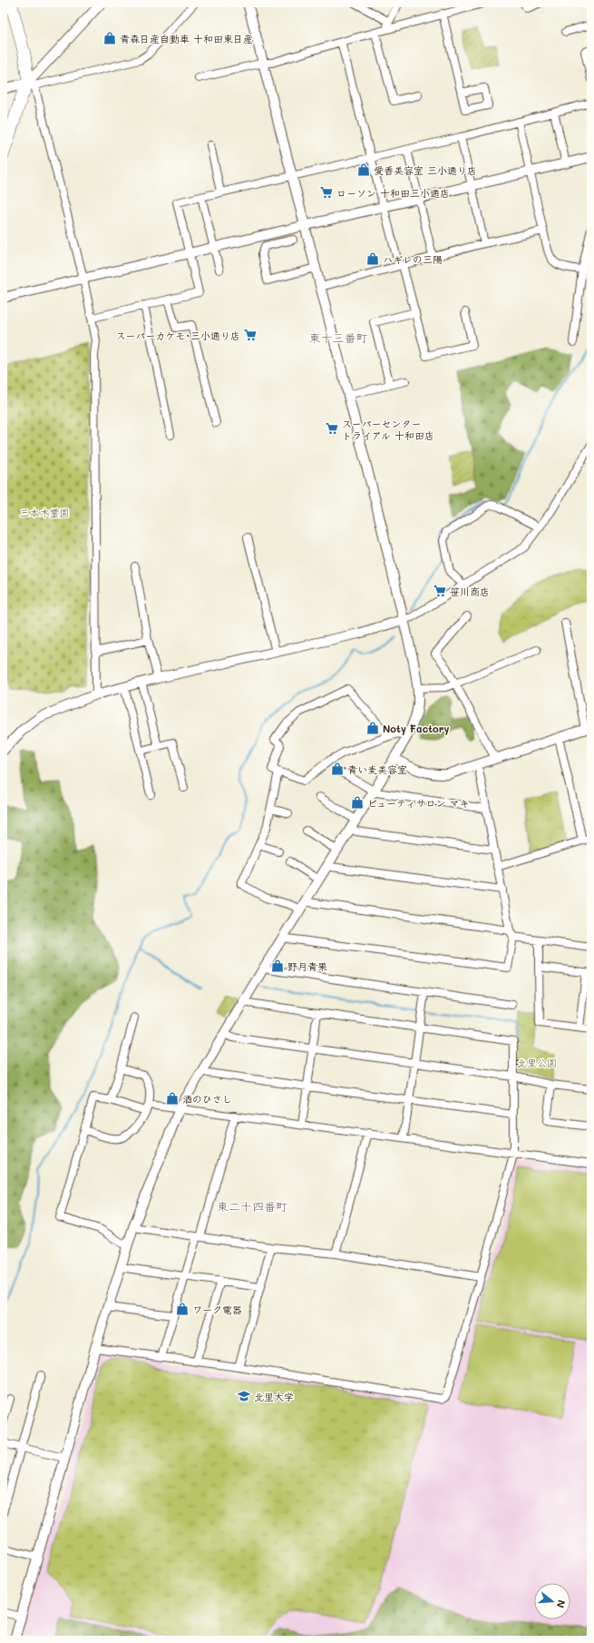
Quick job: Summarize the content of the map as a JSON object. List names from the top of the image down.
{
  "districts": ["東十三番町", "東二十四番町"],
  "parks": ["三本木霊園", "北里公園"],
  "places": {
    "shop": [
      "青森日産自動車 十和田東日産",
      "愛香美容室 三小通り店",
      "ハギレの三陽",
      "Noty Factory",
      "青い麦美容室",
      "ビューティサロン マキ",
      "野月青果",
      "酒のひさし",
      "ワーク電器"
    ],
    "supermarket": [
      "ローソン 十和田三小通店",
      "スーパーカケモ･三小通り店",
      "スーパーセンター トライアル 十和田店",
      "笹川商店"
    ],
    "school or university": ["北里大学"]
  },
  "north": "right"
}
